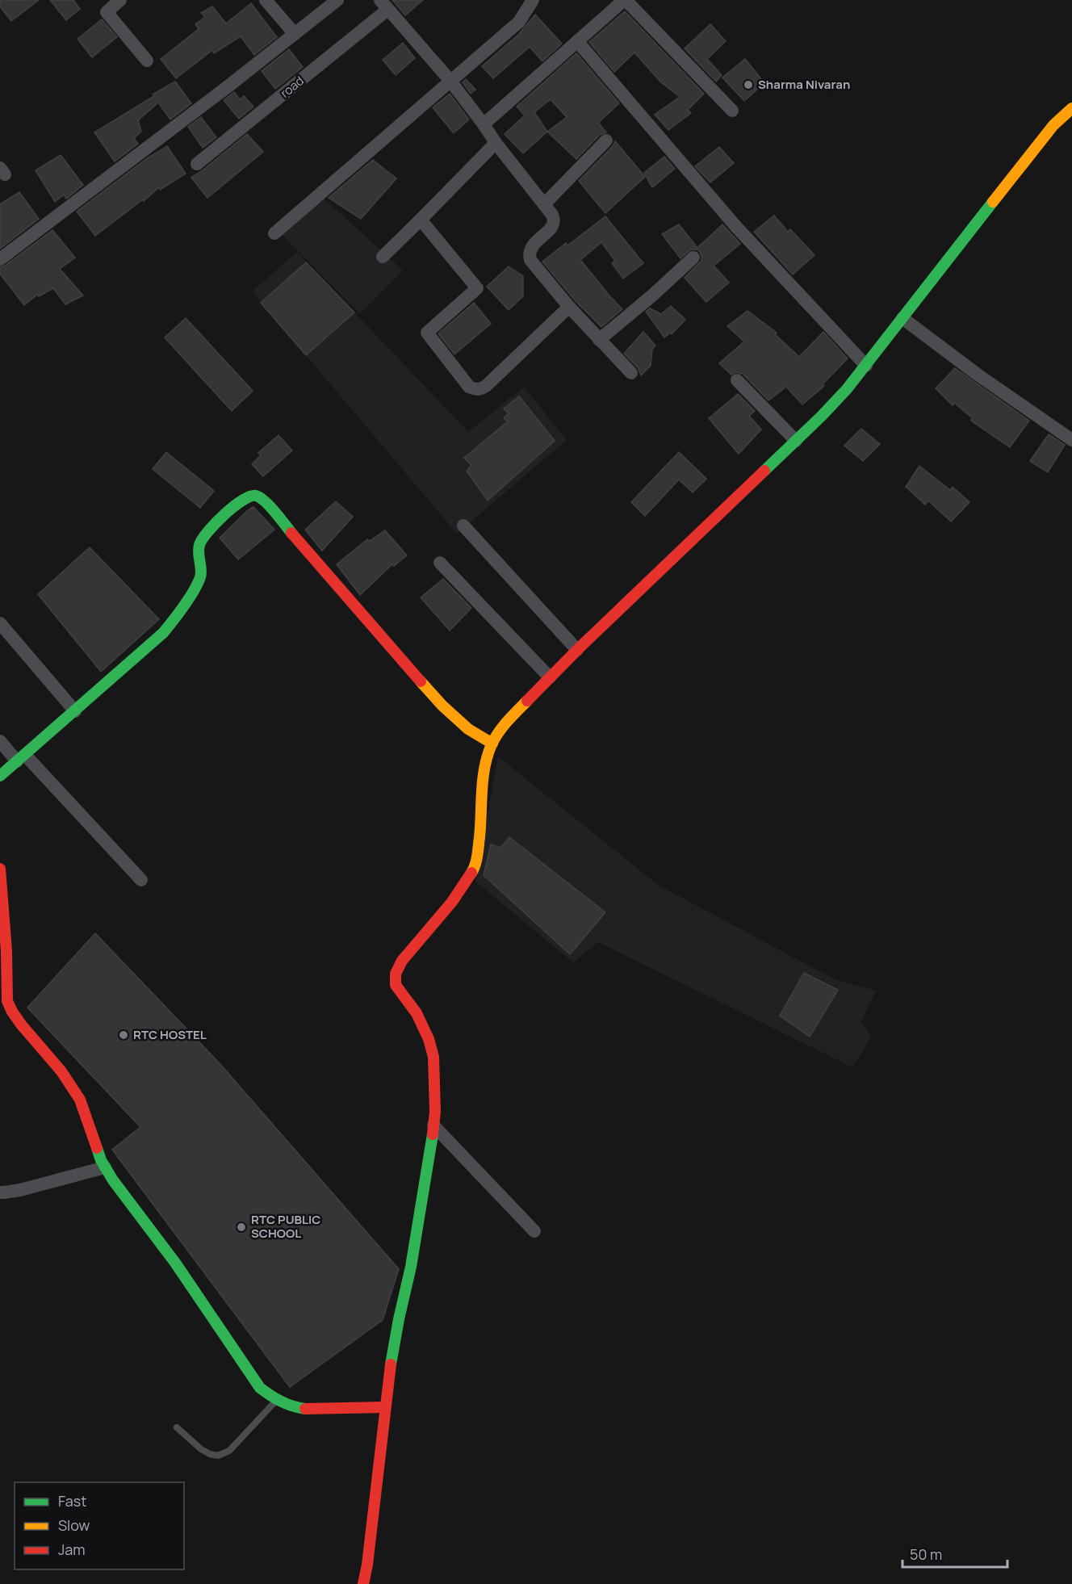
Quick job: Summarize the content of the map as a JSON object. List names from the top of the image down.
{
  "streets": {
    "street": ["road"]
  },
  "places": ["Sharma Nivaran", "RTC HOSTEL", "RTC PUBLIC SCHOOL"],
  "legend": ["Fast", "Slow", "Jam"],
  "scale_bar": "50 m"
}
